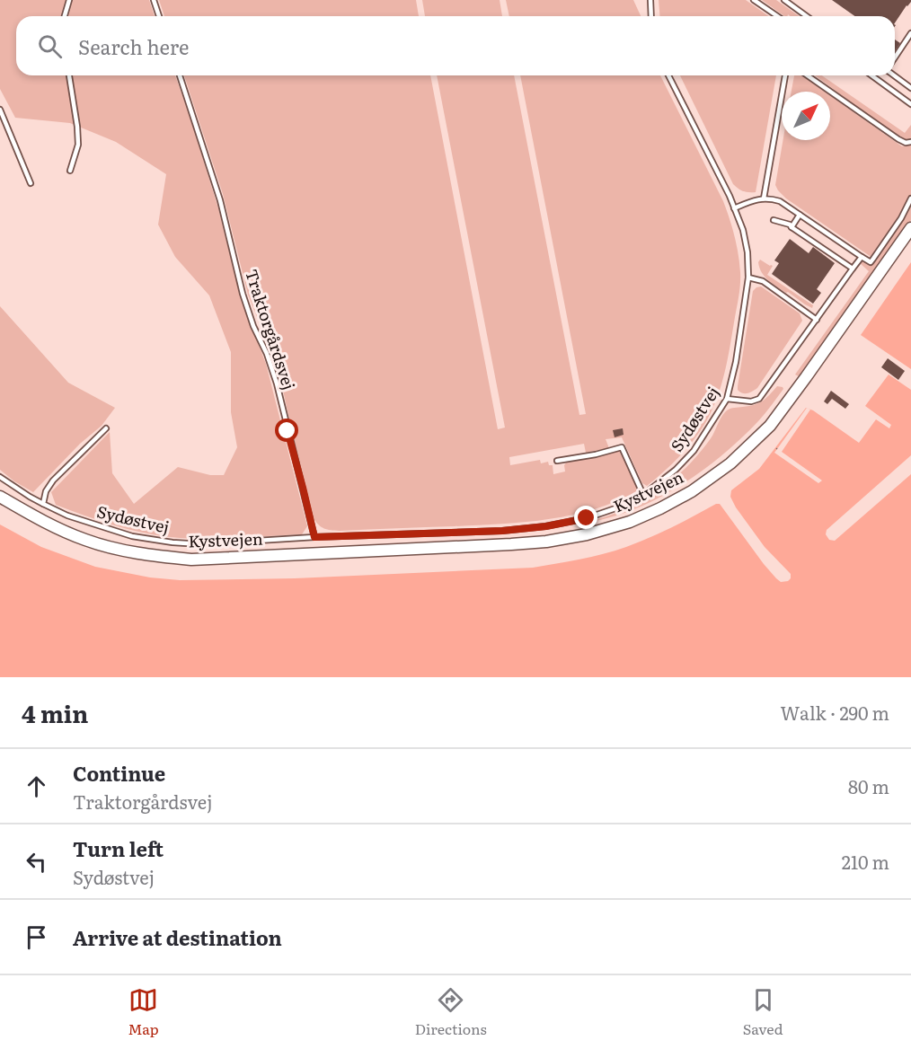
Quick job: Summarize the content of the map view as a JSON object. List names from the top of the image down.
{
  "streets": {
    "street": ["Kystvejen"],
    "lane": ["Traktorgårdsvej", "Sydøstvej"]
  },
  "crossings": [
    ["Traktorgårdsvej", "Sydøstvej"]
  ],
  "north": "top right",
  "page": {
    "search": "Search here",
    "heading": ["4 min", "Walk · 290 m"],
    "list": [
      ["Continue", "Traktorgårdsvej", "80 m"],
      ["Turn left", "Sydøstvej", "210 m"],
      "Arrive at destination"
    ],
    "nav": ["Map", "Directions", "Saved"]
  }
}
